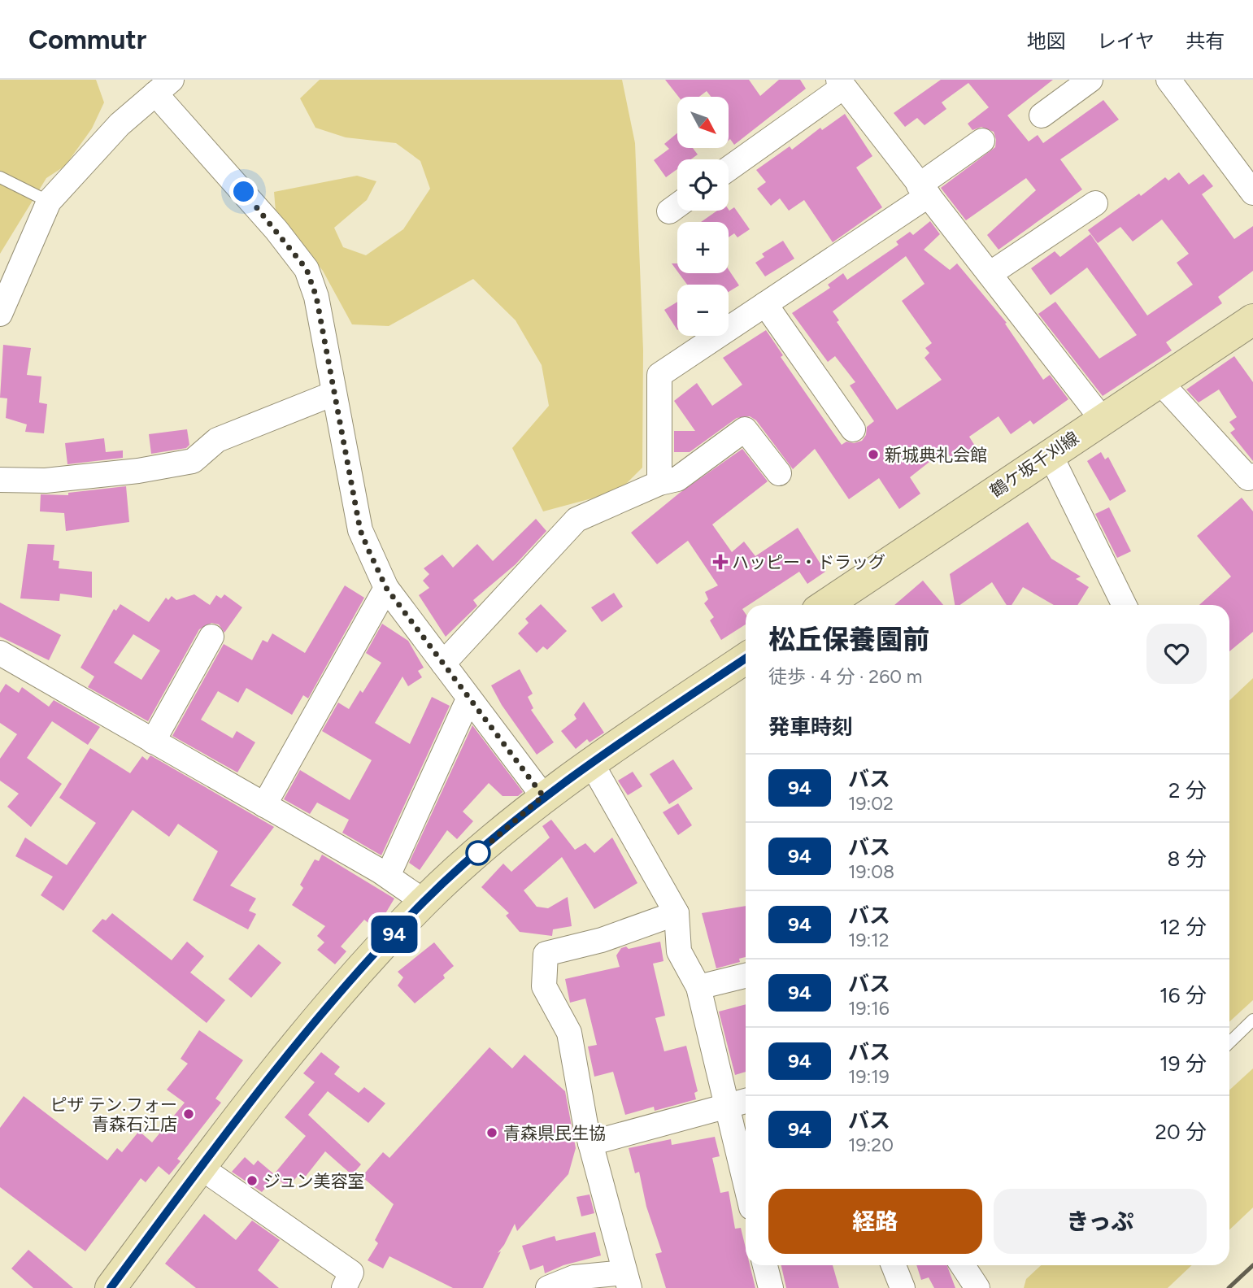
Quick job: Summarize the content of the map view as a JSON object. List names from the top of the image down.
{
  "streets": {
    "main road": ["鶴ケ坂千刈線"]
  },
  "places": {
    "other": [
      "新城典礼会館",
      "ピザ テン.フォー 青森石江店",
      "青森県民生協",
      "ジュン美容室"
    ],
    "health": ["ハッピー・ドラッグ"]
  },
  "lines": ["bus line 94"],
  "north": "bottom right",
  "page": {
    "header": "Commutr",
    "nav": ["地図", "レイヤ", "共有"],
    "on_map": "94",
    "map_buttons": ["+", "−"],
    "heading": [
      ["松丘保養園前", "徒歩 · 4 分 · 260 m"],
      "発車時刻"
    ],
    "list": [
      {
        "mark": "94",
        "name": "バス",
        "note": "19:02",
        "value": "2 分"
      },
      {
        "mark": "94",
        "name": "バス",
        "note": "19:08",
        "value": "8 分"
      },
      {
        "mark": "94",
        "name": "バス",
        "note": "19:12",
        "value": "12 分"
      },
      {
        "mark": "94",
        "name": "バス",
        "note": "19:16",
        "value": "16 分"
      },
      {
        "mark": "94",
        "name": "バス",
        "note": "19:19",
        "value": "19 分"
      },
      {
        "mark": "94",
        "name": "バス",
        "note": "19:20",
        "value": "20 分"
      }
    ],
    "buttons": ["経路", "きっぷ"]
  }
}
